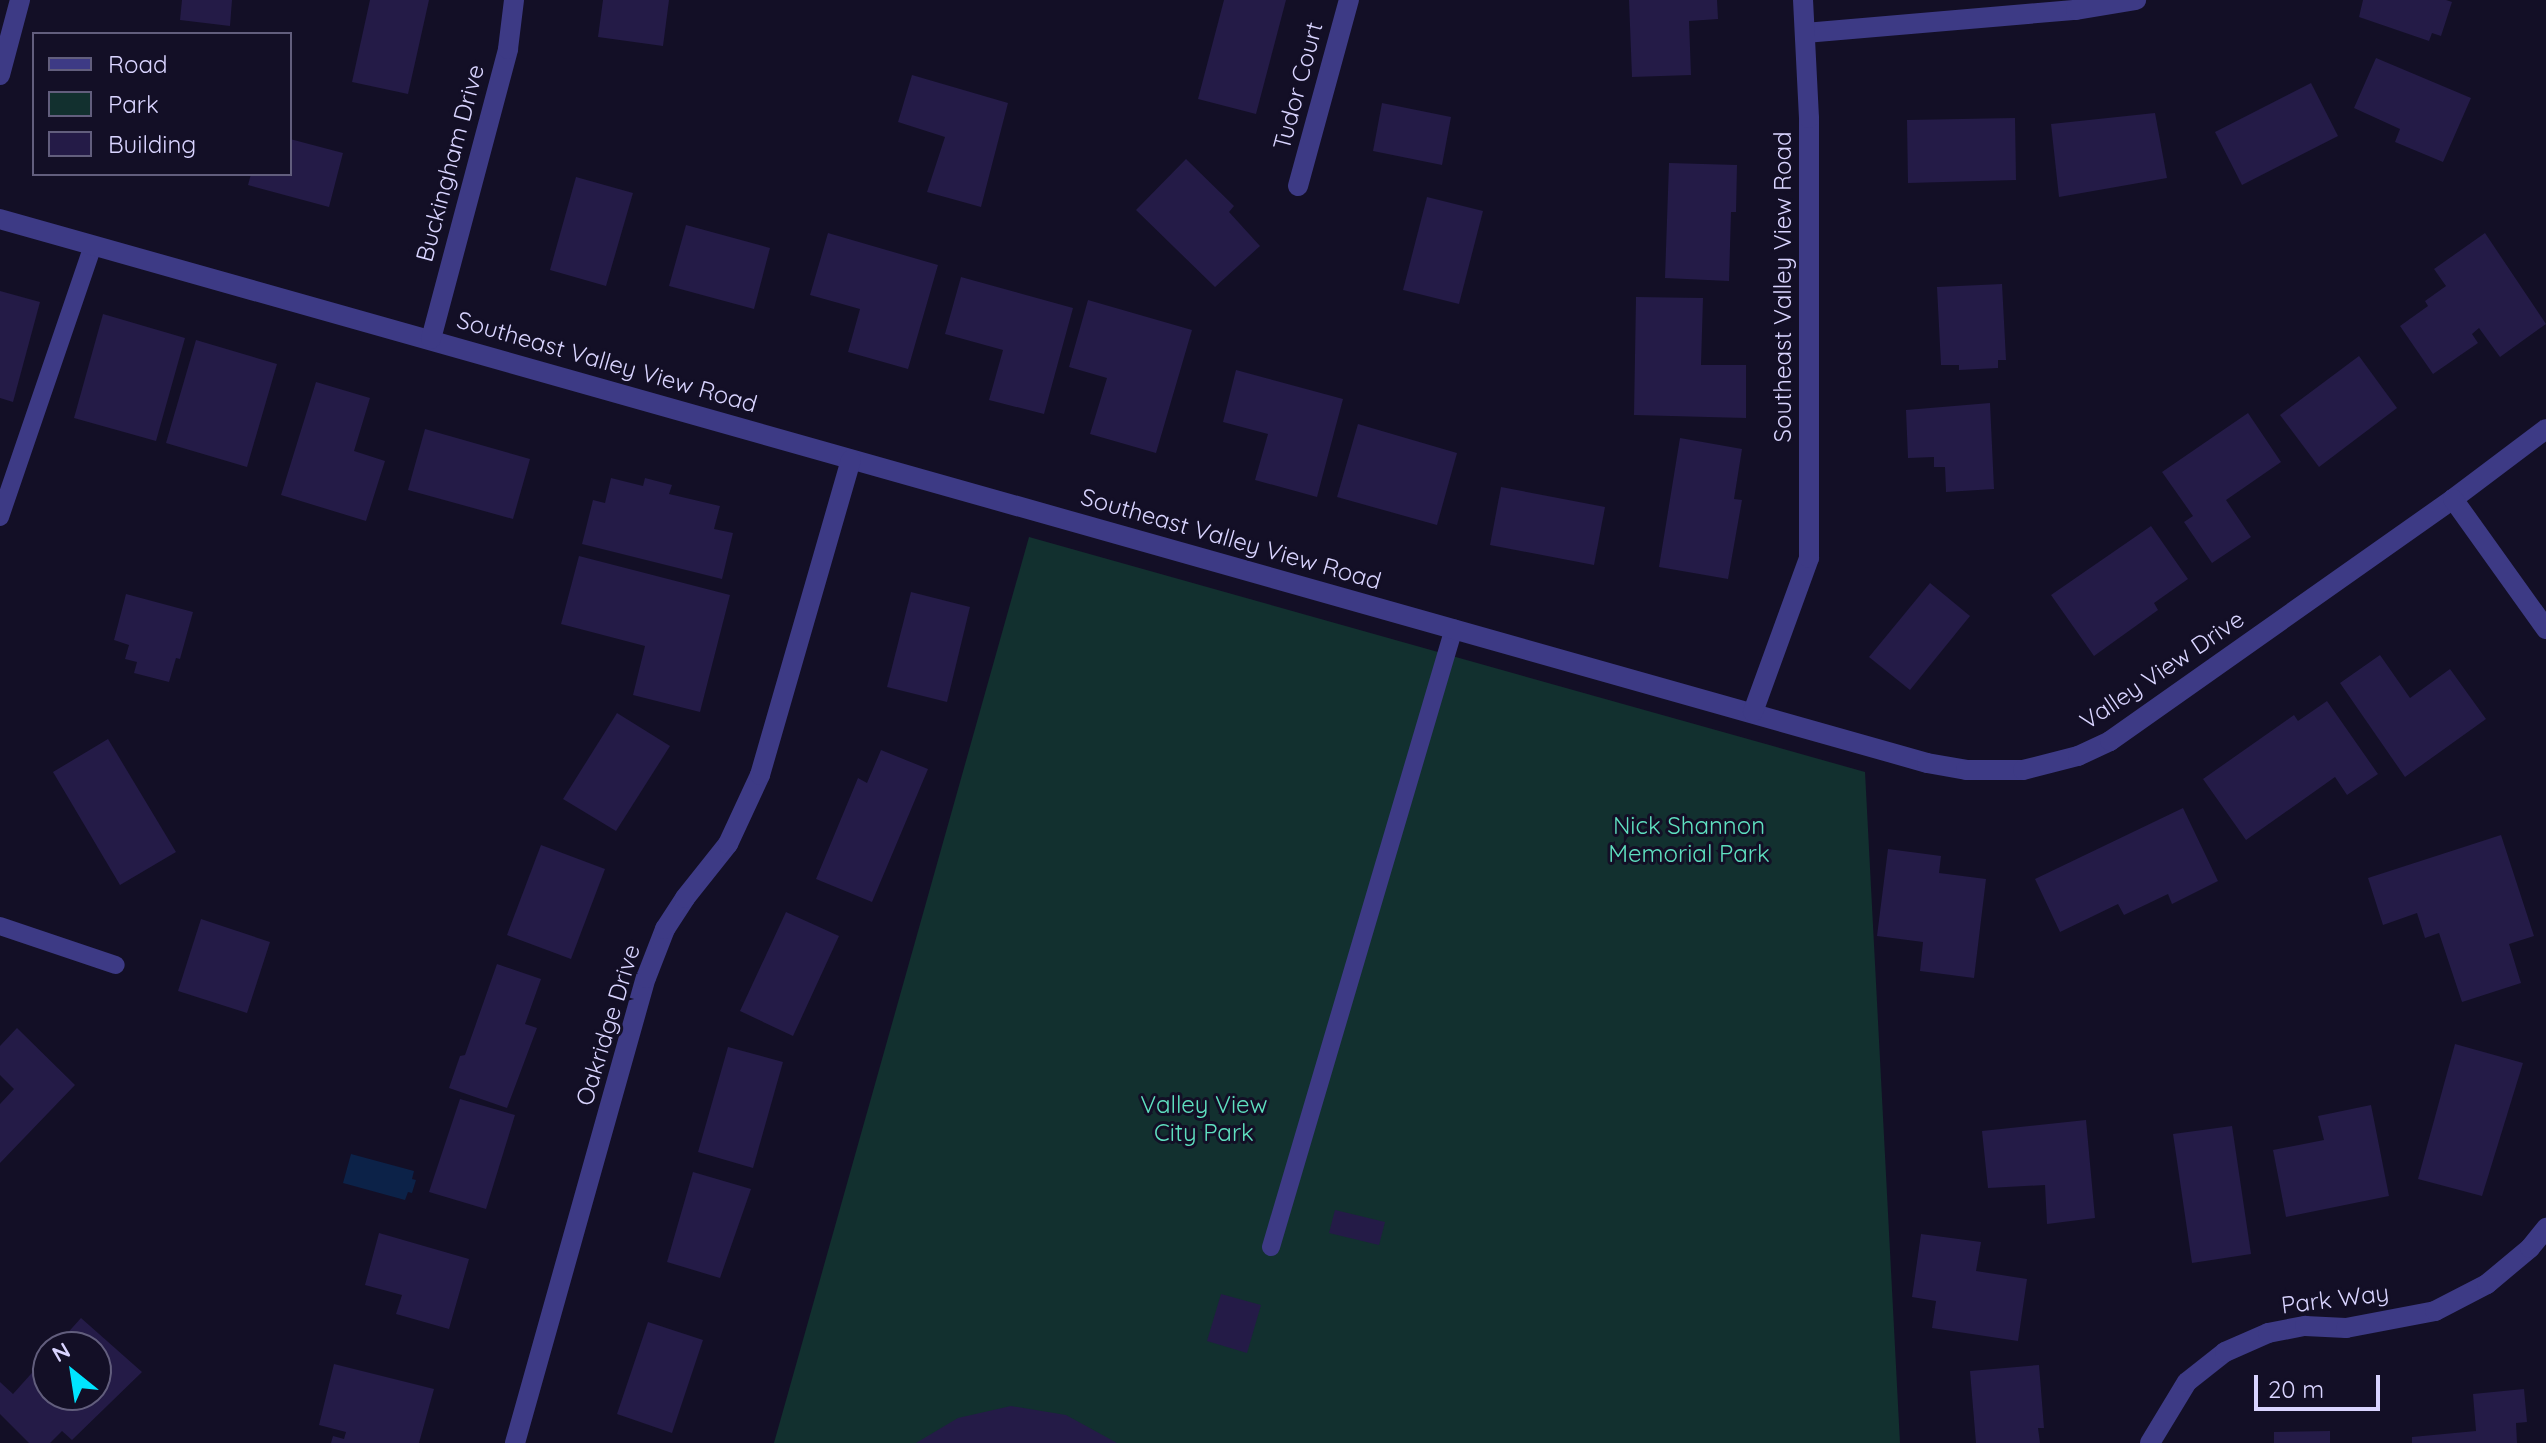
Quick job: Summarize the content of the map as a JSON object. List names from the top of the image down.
{
  "streets": {
    "street": [
      "Tudor Court",
      "Buckingham Drive",
      "Southeast Valley View Road",
      "Valley View Drive",
      "Oakridge Drive",
      "Park Way"
    ]
  },
  "crossings": [
    ["Buckingham Drive", "Southeast Valley View Road"],
    ["Southeast Valley View Road", "Valley View Drive"],
    ["Southeast Valley View Road", "Oakridge Drive"]
  ],
  "parks": ["Nick Shannon Memorial Park", "Valley View City Park"],
  "legend": ["Road", "Park", "Building"],
  "scale_bar": "20 m",
  "north": "top left"
}
